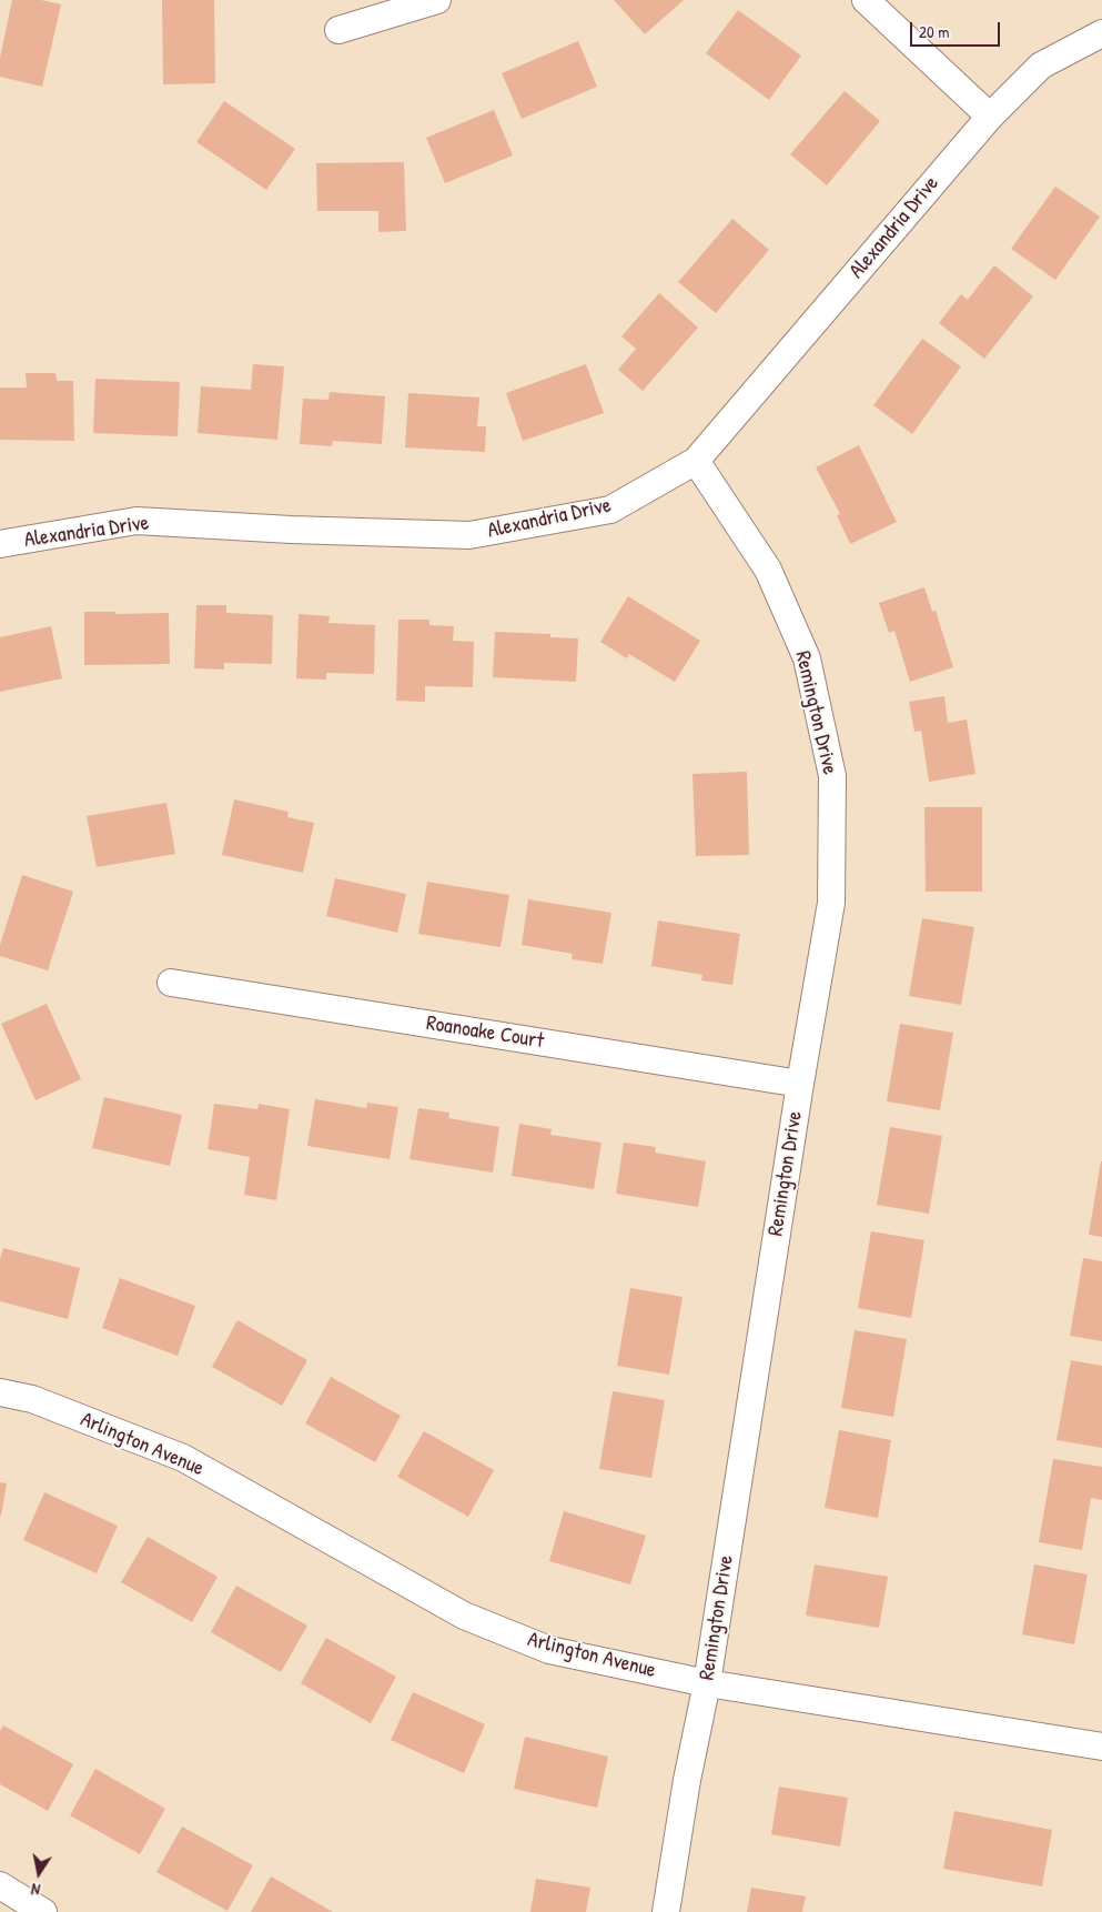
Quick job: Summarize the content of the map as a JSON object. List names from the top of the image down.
{
  "streets": {
    "street": [
      "Alexandria Drive",
      "Remington Drive",
      "Roanoake Court",
      "Arlington Avenue"
    ]
  },
  "crossings": [
    ["Alexandria Drive", "Remington Drive"],
    ["Remington Drive", "Roanoake Court"],
    ["Remington Drive", "Arlington Avenue"]
  ],
  "scale_bar": "20 m",
  "north": "bottom"
}
